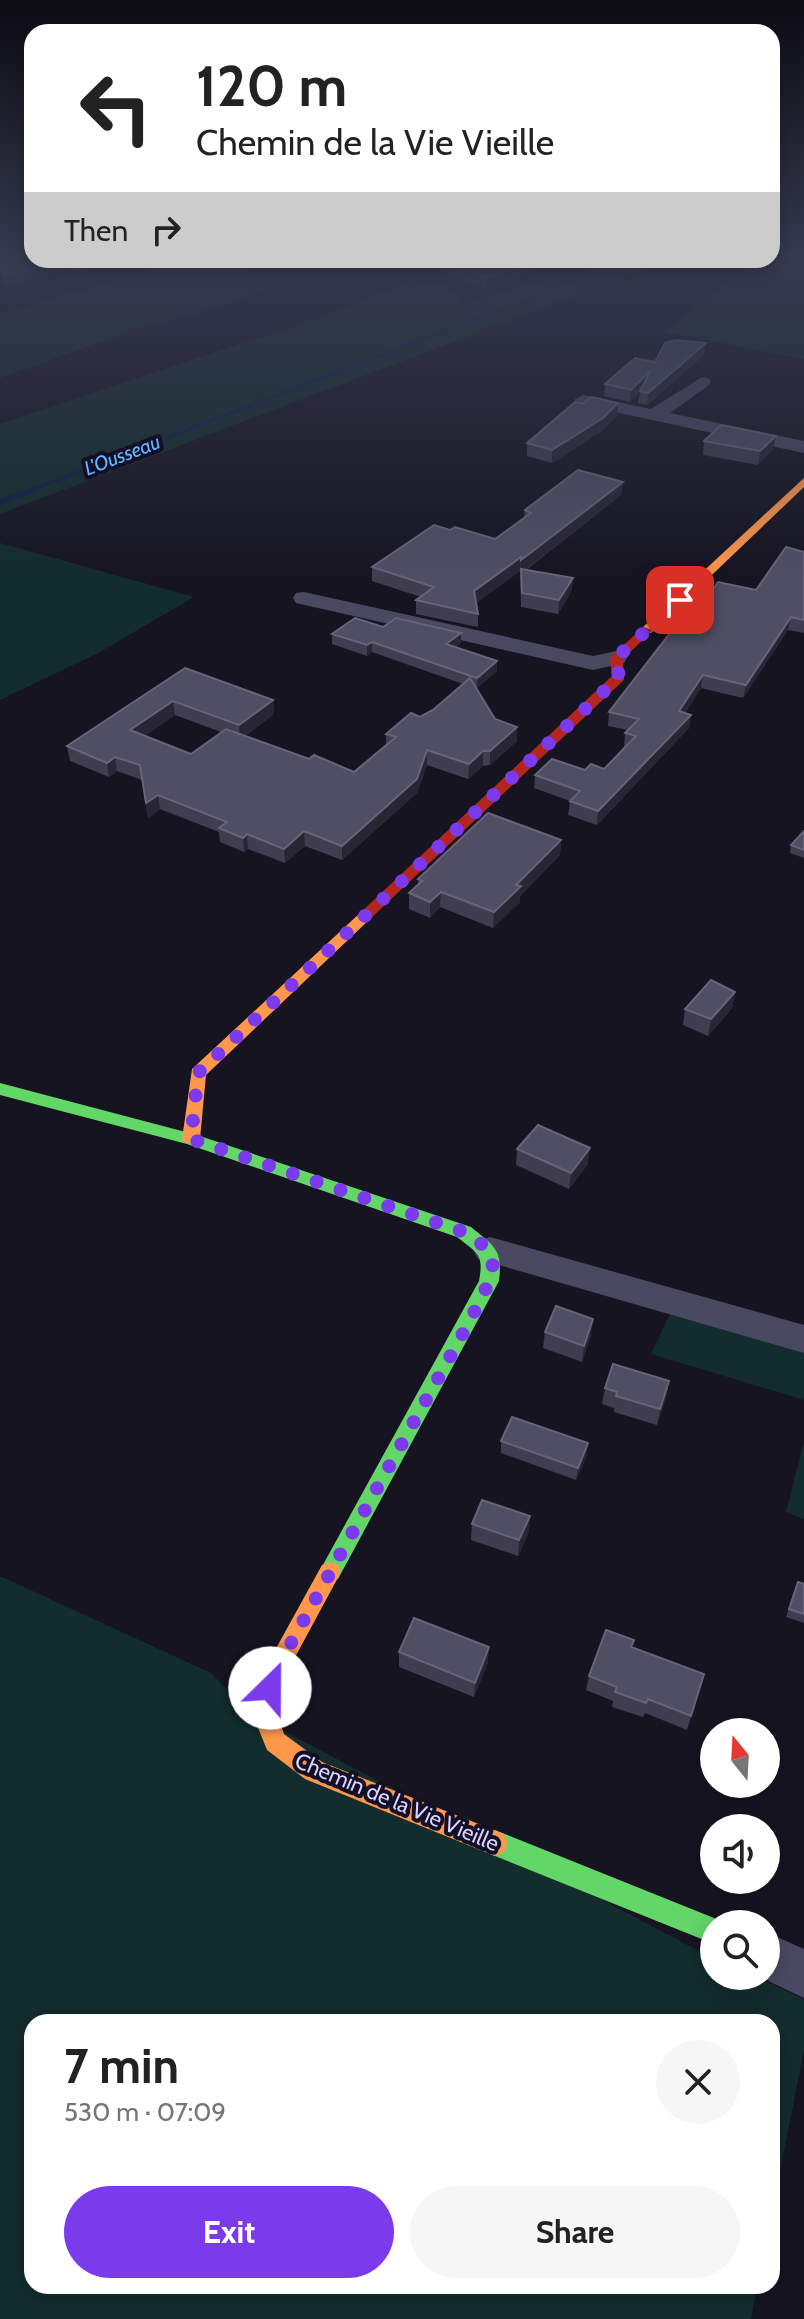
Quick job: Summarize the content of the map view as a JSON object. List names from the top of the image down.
{
  "streets": {
    "street": ["Chemin de la Vie Vieille"]
  },
  "water": ["L'Ousseau"],
  "north": "top",
  "page": {
    "turn": ["120 m", "Chemin de la Vie Vieille"],
    "then": "Then",
    "heading": ["7 min", "530 m · 07:09"],
    "buttons": ["Exit", "Share"]
  }
}
